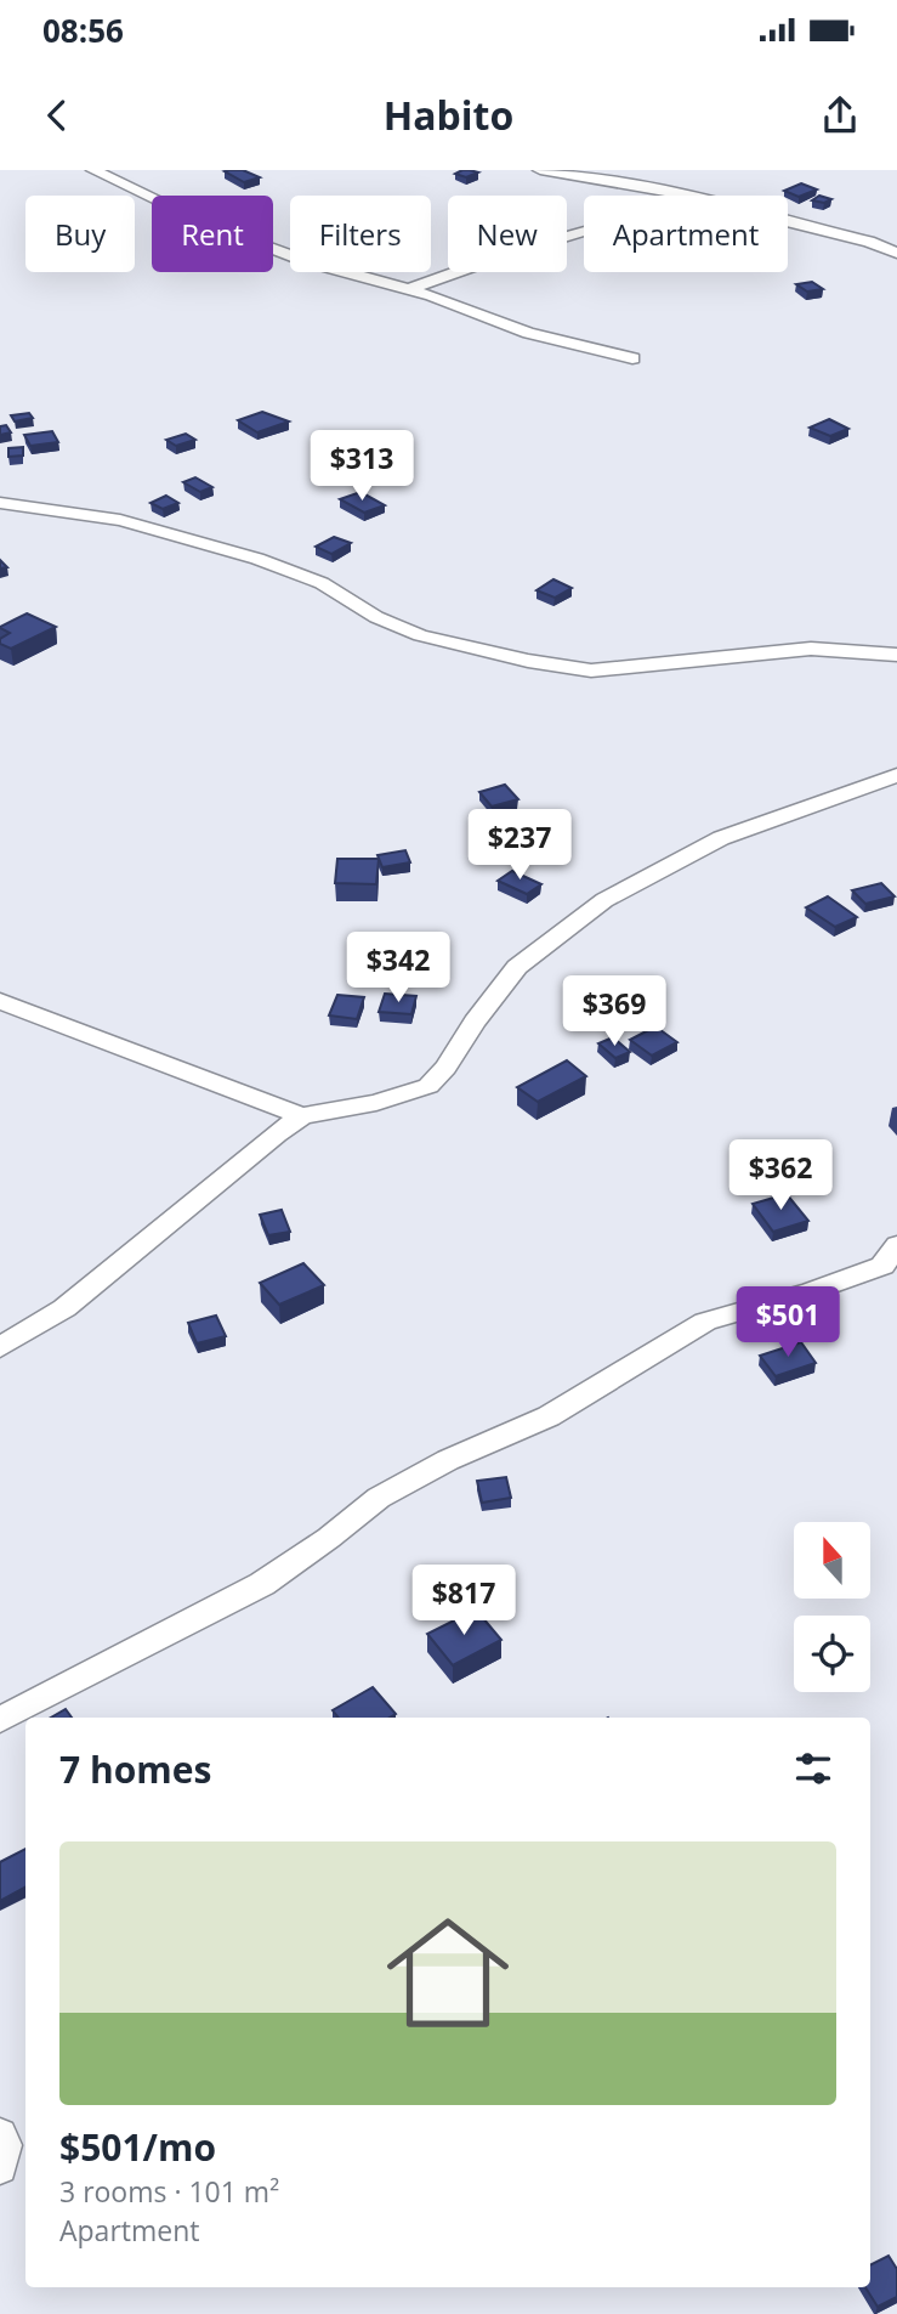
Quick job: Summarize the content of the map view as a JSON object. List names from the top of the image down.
{
  "north": "top",
  "page": {
    "status": "08:56",
    "header": "Habito",
    "chip": [
      "Buy",
      "Rent",
      "Filters",
      "New",
      "Apartment"
    ],
    "price": [
      "$313",
      "$237",
      "$342",
      "$369",
      "$362",
      "$501",
      "$817"
    ],
    "heading": "7 homes",
    "list": [
      {
        "name": "$501/mo",
        "note": "3 rooms · 101 m² · Apartment"
      }
    ]
  }
}
